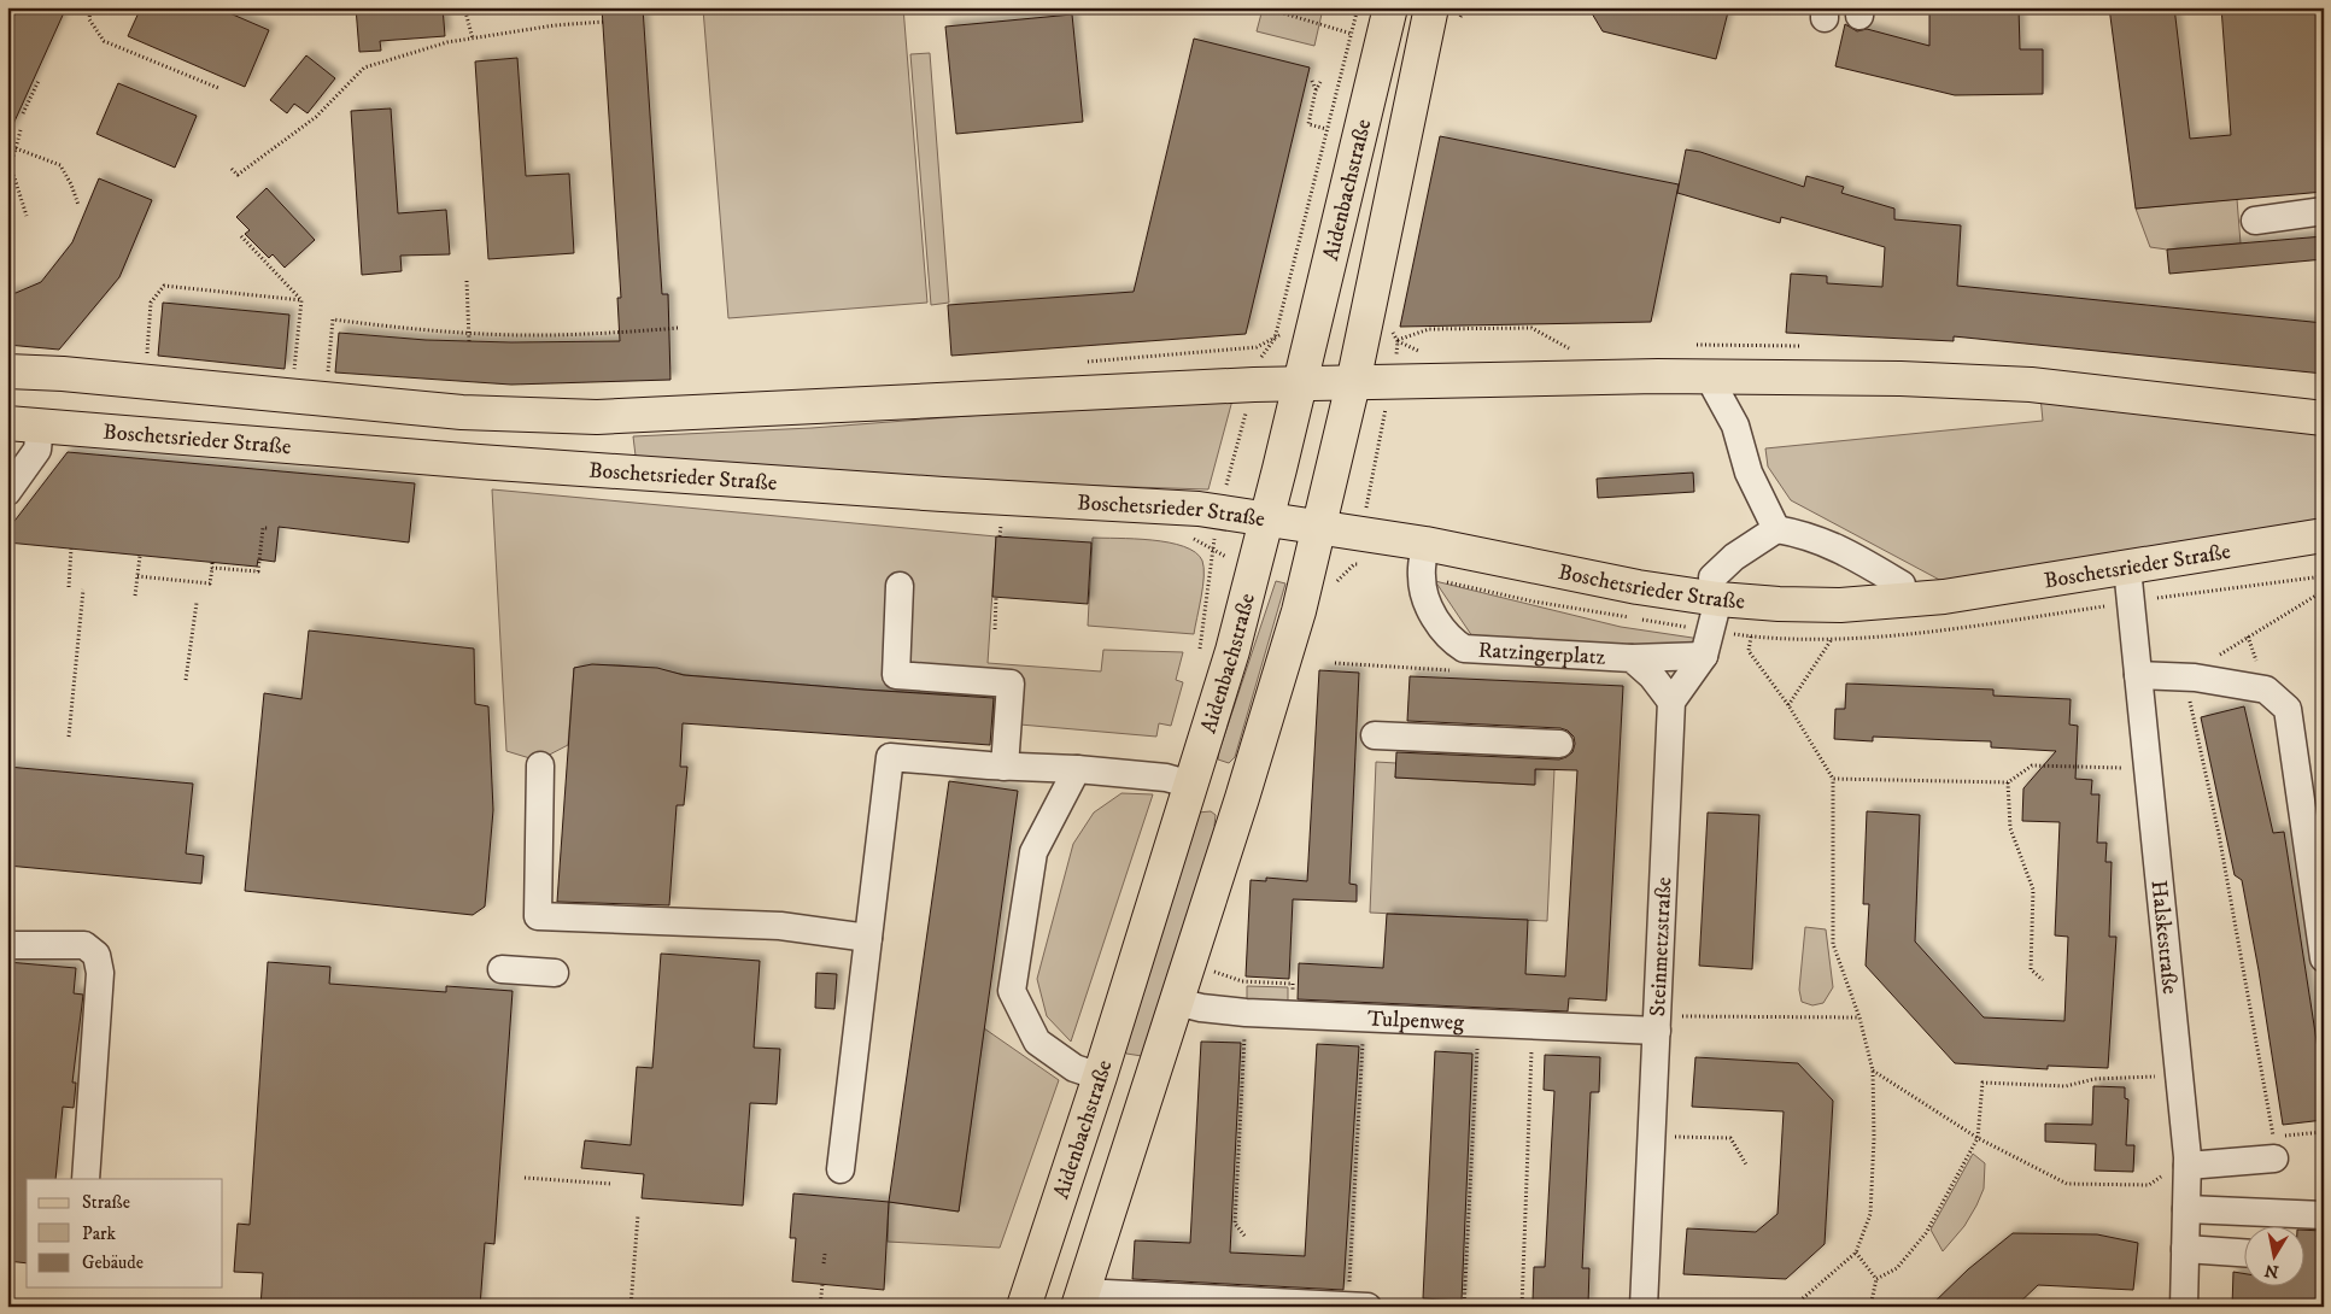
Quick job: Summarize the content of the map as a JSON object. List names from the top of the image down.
{
  "streets": {
    "main road": ["Aidenbachstraße", "Boschetsrieder Straße"],
    "street": [
      "Ratzingerplatz",
      "Halskestraße",
      "Steinmetzstraße",
      "Tulpenweg"
    ]
  },
  "crossings": [
    ["Aidenbachstraße", "Boschetsrieder Straße"],
    ["Aidenbachstraße", "Tulpenweg"],
    ["Boschetsrieder Straße", "Ratzingerplatz"],
    ["Boschetsrieder Straße", "Halskestraße"],
    ["Ratzingerplatz", "Steinmetzstraße"],
    ["Steinmetzstraße", "Tulpenweg"]
  ],
  "legend": ["Straße", "Park", "Gebäude"],
  "north": "bottom"
}
